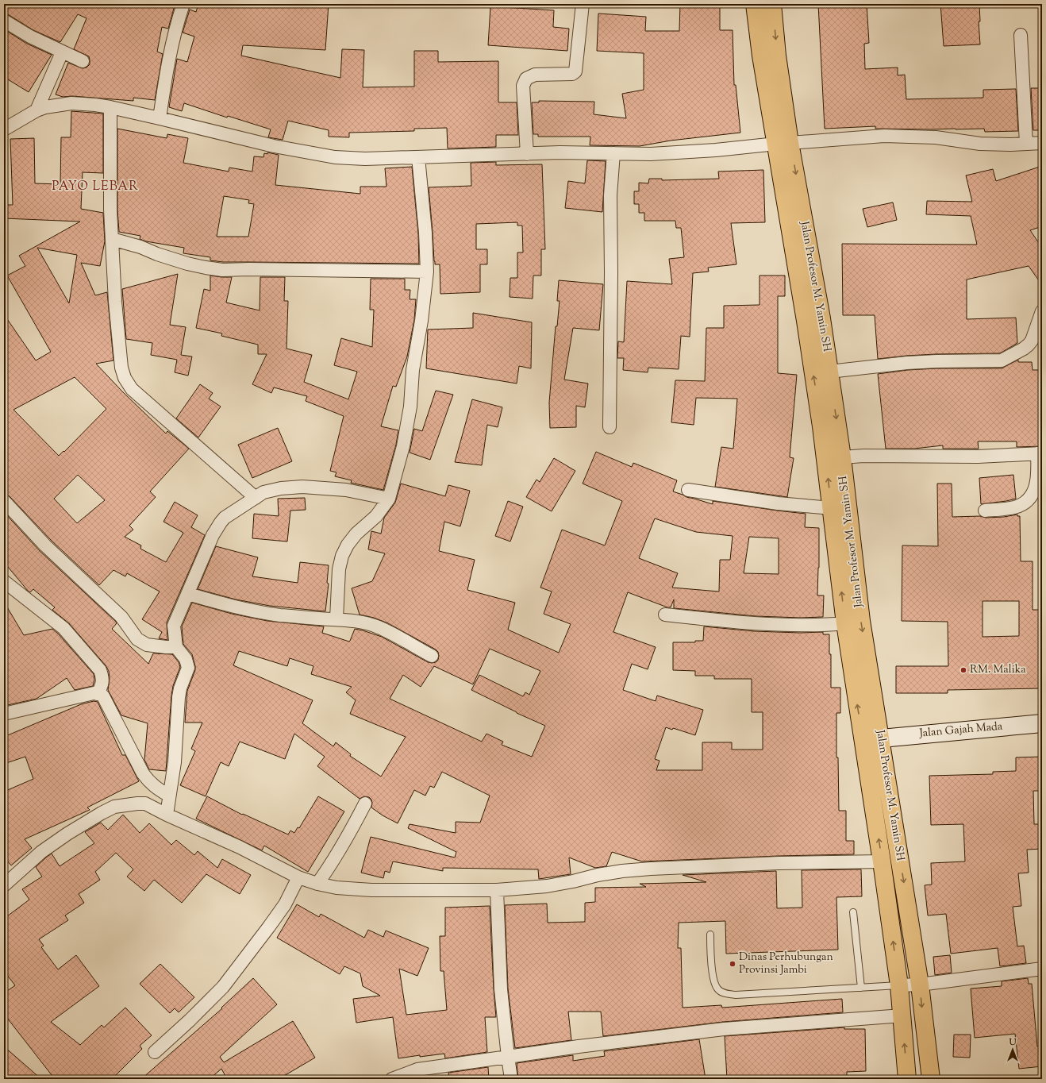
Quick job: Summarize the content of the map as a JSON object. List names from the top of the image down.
{
  "streets": {
    "highway": ["Jalan Profesor M. Yamin SH"],
    "main road": ["Jalan Gajah Mada"]
  },
  "crossings": [
    ["Jalan Profesor M. Yamin SH", "Jalan Gajah Mada"]
  ],
  "districts": ["PAYO LEBAR"],
  "places": ["RM. Malika", "Dinas Perhubungan Provinsi Jambi"],
  "north": "top"
}
